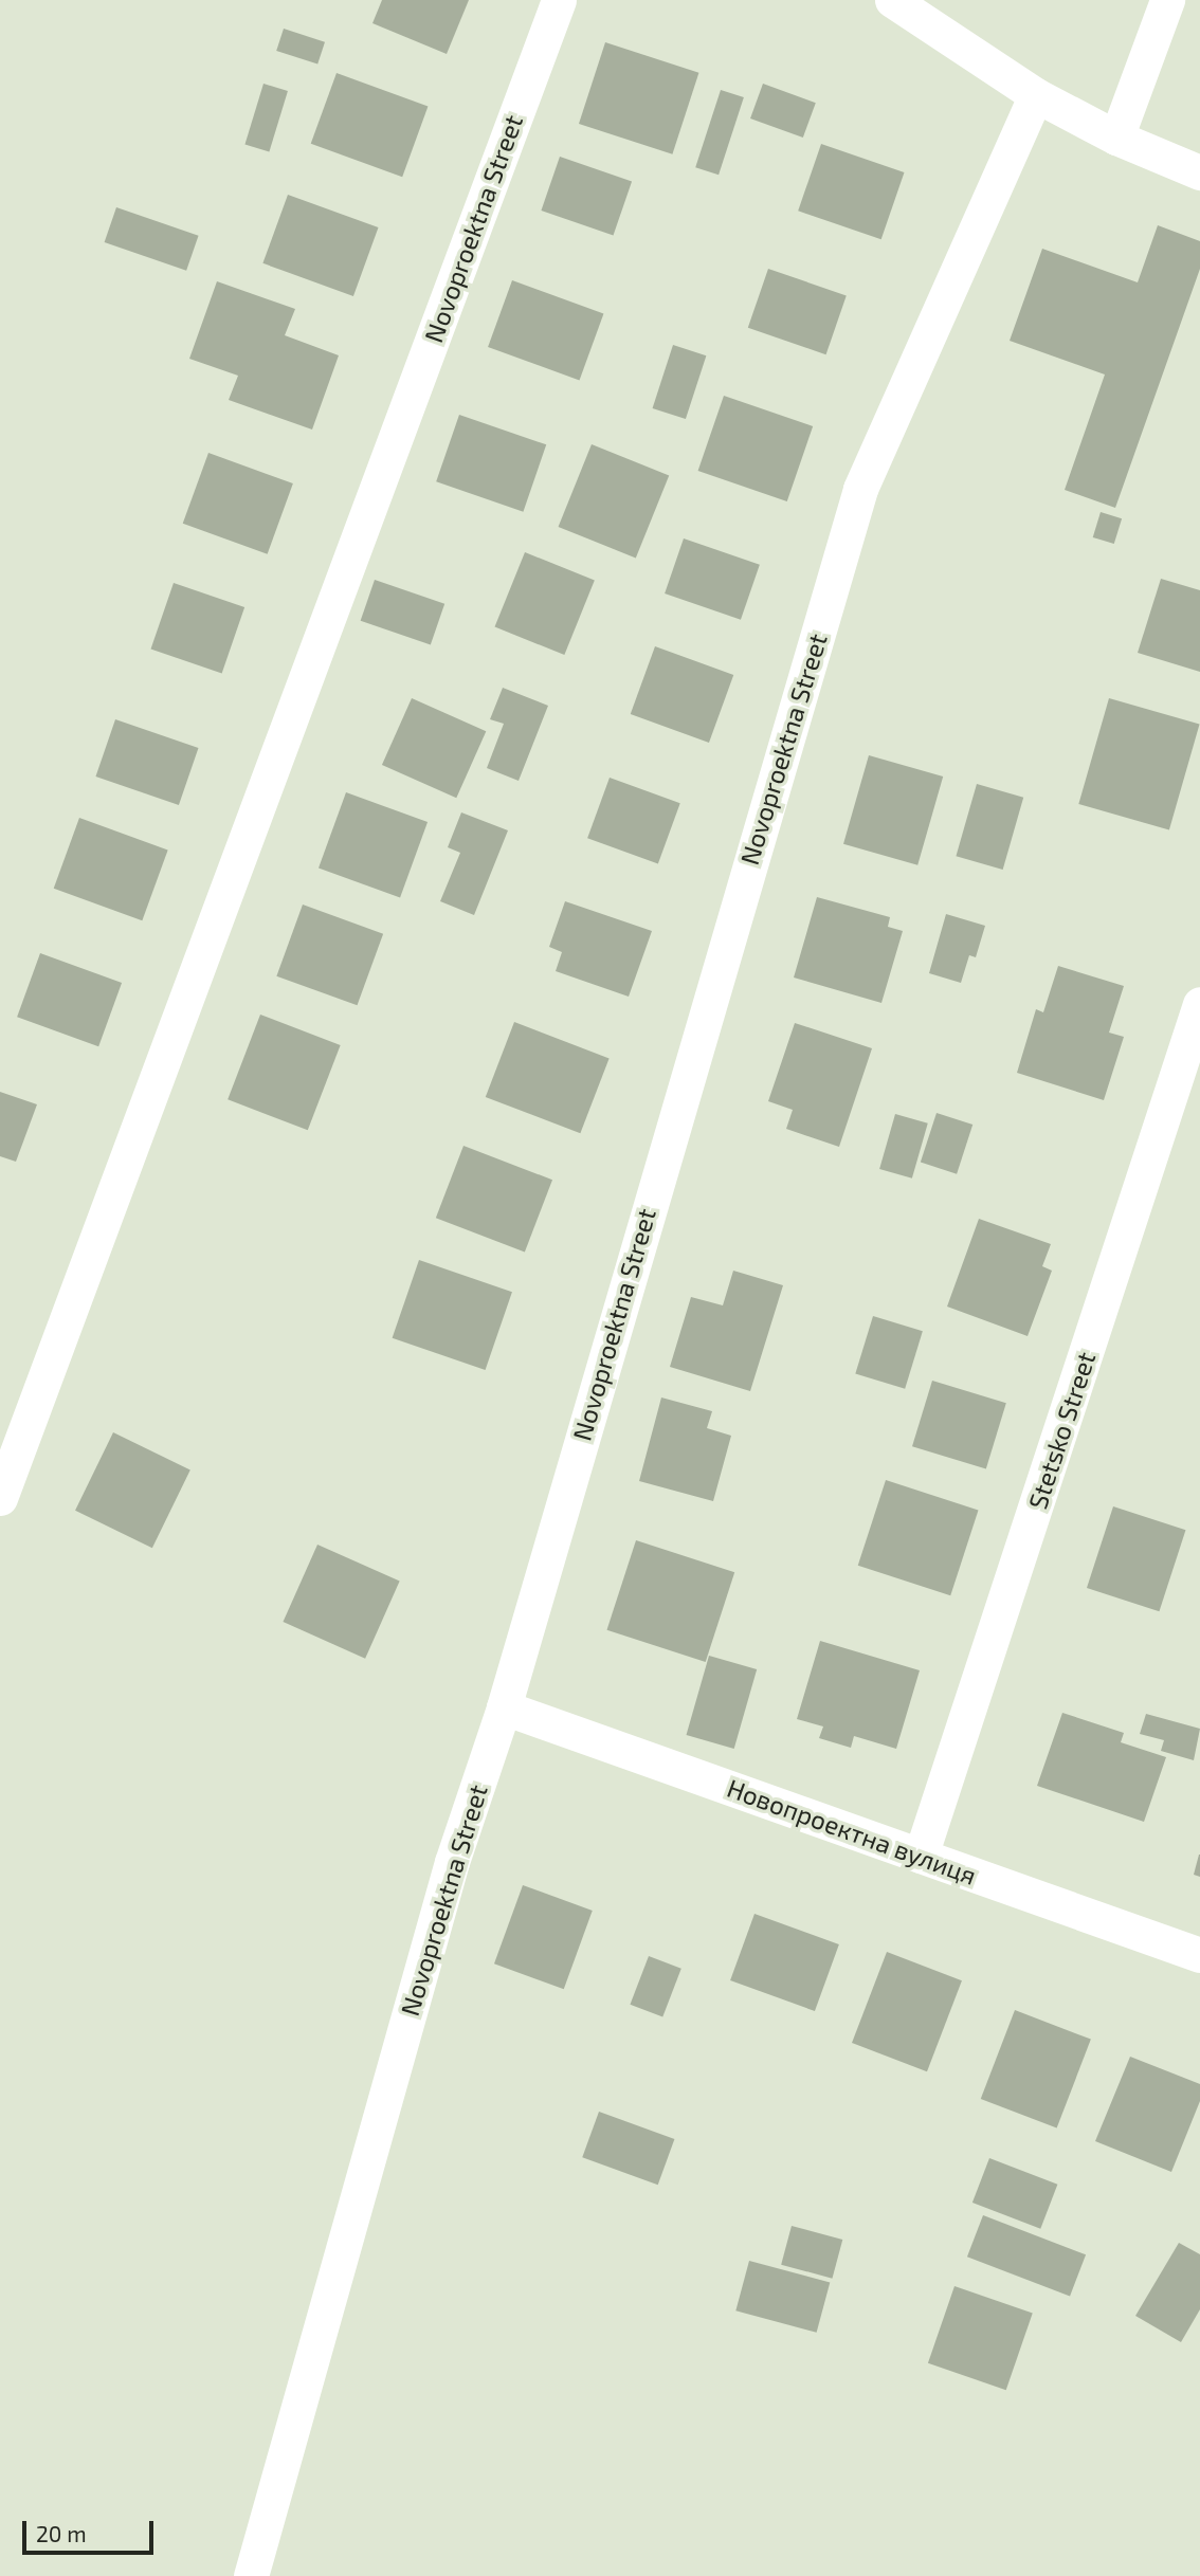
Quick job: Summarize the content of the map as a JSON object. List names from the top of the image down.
{
  "streets": {
    "street": ["Novoproektna Street", "Stetsko Street", "Новопроектна вулиця"]
  },
  "crossings": [
    ["Novoproektna Street", "Новопроектна вулиця"],
    ["Stetsko Street", "Новопроектна вулиця"]
  ],
  "scale_bar": "20 m"
}
